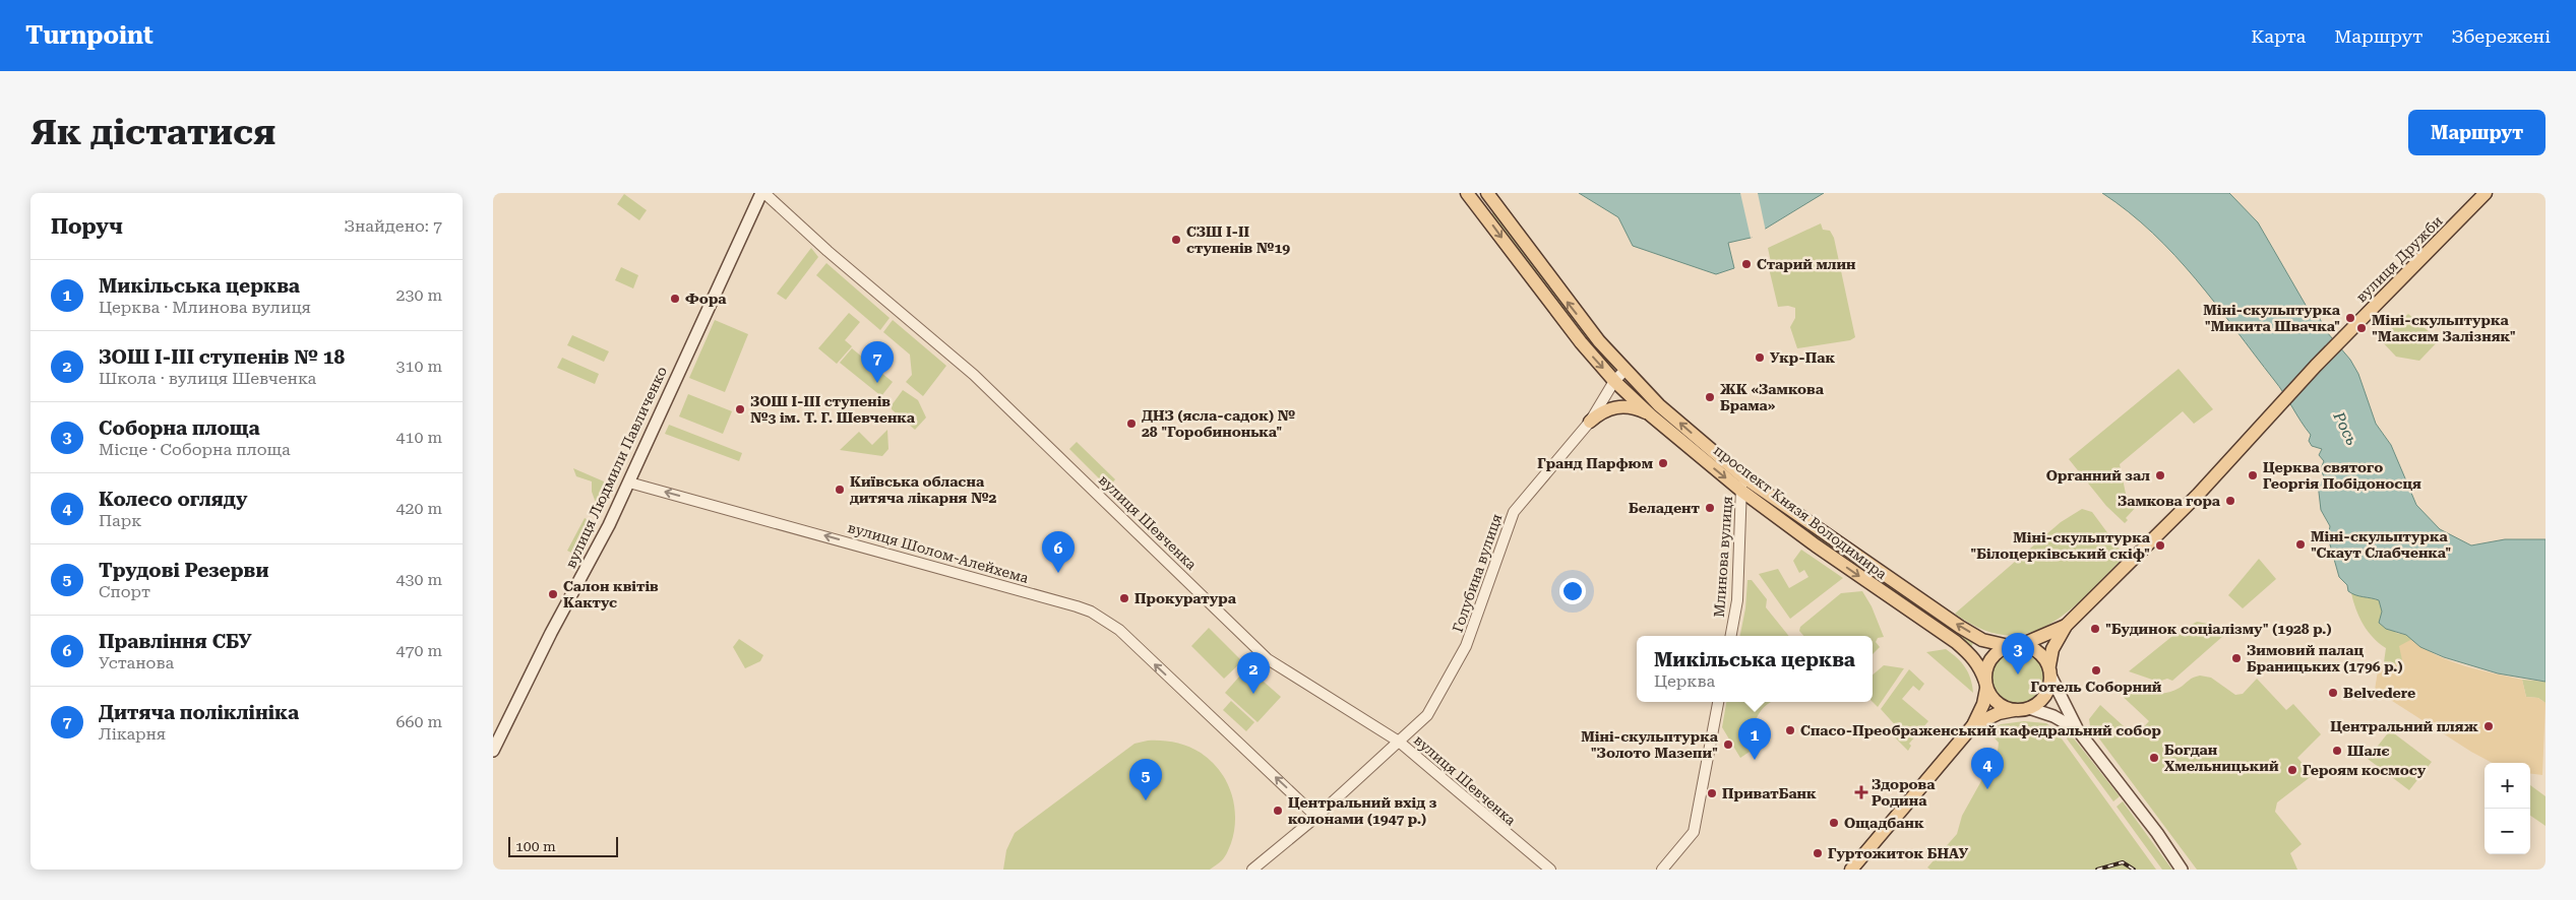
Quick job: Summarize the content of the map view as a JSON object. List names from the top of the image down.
{
  "streets": {
    "main road": ["вулиця Дружби", "вулиця Людмили Павличенко", "проспект Князя Володимира"],
    "street": [
      "вулиця Шевченка",
      "вулиця Шолом-Алейхема",
      "Млинова вулиця",
      "Голубина вулиця"
    ]
  },
  "crossings": [
    ["вулиця Людмили Павличенко", "вулиця Шевченка"],
    ["вулиця Людмили Павличенко", "вулиця Шолом-Алейхема"],
    ["проспект Князя Володимира", "Млинова вулиця"],
    ["проспект Князя Володимира", "Голубина вулиця"],
    ["вулиця Шевченка", "Голубина вулиця"],
    ["вулиця Шолом-Алейхема", "Голубина вулиця"]
  ],
  "one_way": ["вулиця Шолом-Алейхема"],
  "water": ["Рось"],
  "places": {
    "other": [
      "СЗШ I-II ступенів №19",
      "Старий млин",
      "Фора",
      "Міні-скульптурка \"Микита Швачка\"",
      "Міні-скульптурка \"Максим Залізняк\"",
      "Укр-Пак",
      "ЖК «Замкова Брама»",
      "ЗОШ І-ІІІ ступенів №3 ім. Т. Г. Шевченка",
      "ДНЗ (ясла-садок) № 28 \"Горобинонька\"",
      "Гранд Парфюм",
      "Органний зал",
      "Церква святого Георгія Побідоносця",
      "Київська обласна дитяча лікарня №2",
      "Замкова гора",
      "Беладент",
      "Міні-скульптурка \"Скаут Слабченка\"",
      "Міні-скульптурка \"Білоцерківський скіф\"",
      "Салон квітів Кактус",
      "Прокуратура",
      "\"Будинок соціалізму\" (1928 р.)",
      "Зимовий палац Браницьких (1796 р.)",
      "Готель Соборний",
      "Belvedere",
      "Центральний пляж",
      "Спасо-Преображенський кафедральний собор",
      "Міні-скульптурка \"Золото Мазепи\"",
      "Шалє",
      "Богдан Хмельницький",
      "Героям космосу",
      "ПриватБанк",
      "Центральний вхід з колонами (1947 р.)",
      "Ощадбанк",
      "Гуртожиток БНАУ"
    ],
    "health": ["Здорова Родина"]
  },
  "scale_bar": "100 m",
  "page": {
    "header": "Turnpoint",
    "nav": ["Карта", "Маршрут", "Збережені"],
    "buttons": "Маршрут",
    "title": "Як дістатися",
    "heading": ["Поруч", "Знайдено: 7"],
    "list": [
      {
        "mark": "1",
        "name": "Микільська церква",
        "note": "Церква · Млинова вулиця",
        "value": "230 m"
      },
      {
        "mark": "2",
        "name": "ЗОШ І-ІІІ ступенів № 18",
        "note": "Школа · вулиця Шевченка",
        "value": "310 m"
      },
      {
        "mark": "3",
        "name": "Соборна площа",
        "note": "Місце · Соборна площа",
        "value": "410 m"
      },
      {
        "mark": "4",
        "name": "Колесо огляду",
        "note": "Парк",
        "value": "420 m"
      },
      {
        "mark": "5",
        "name": "Трудові Резерви",
        "note": "Спорт",
        "value": "430 m"
      },
      {
        "mark": "6",
        "name": "Правління СБУ",
        "note": "Установа",
        "value": "470 m"
      },
      {
        "mark": "7",
        "name": "Дитяча поліклініка",
        "note": "Лікарня",
        "value": "660 m"
      }
    ],
    "pins": [
      "7",
      "6",
      "3",
      "2",
      "1",
      "4",
      "5"
    ],
    "popup": ["Микільська церква", "Церква"],
    "map_buttons": ["+", "−"],
    "scale": "100 m"
  }
}
